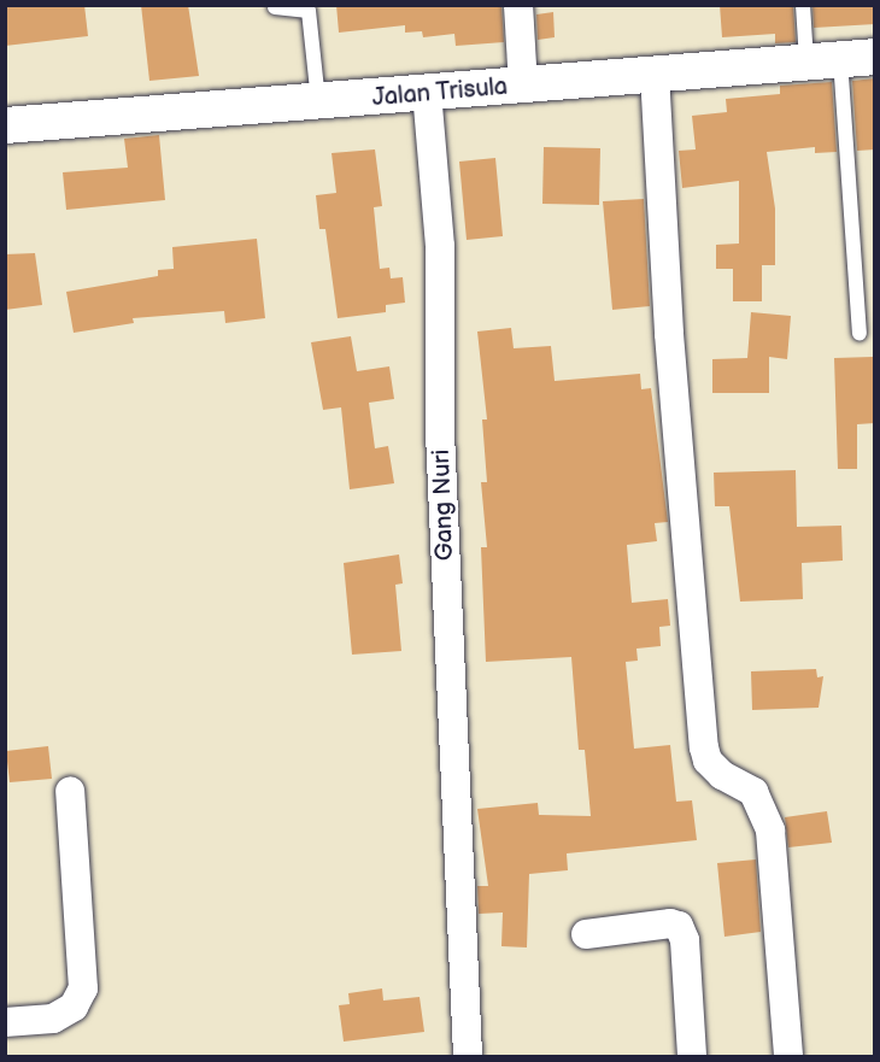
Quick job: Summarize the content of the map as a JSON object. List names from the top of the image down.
{
  "streets": {
    "street": ["Jalan Trisula", "Gang Nuri"]
  },
  "crossings": [
    ["Jalan Trisula", "Gang Nuri"]
  ]
}
